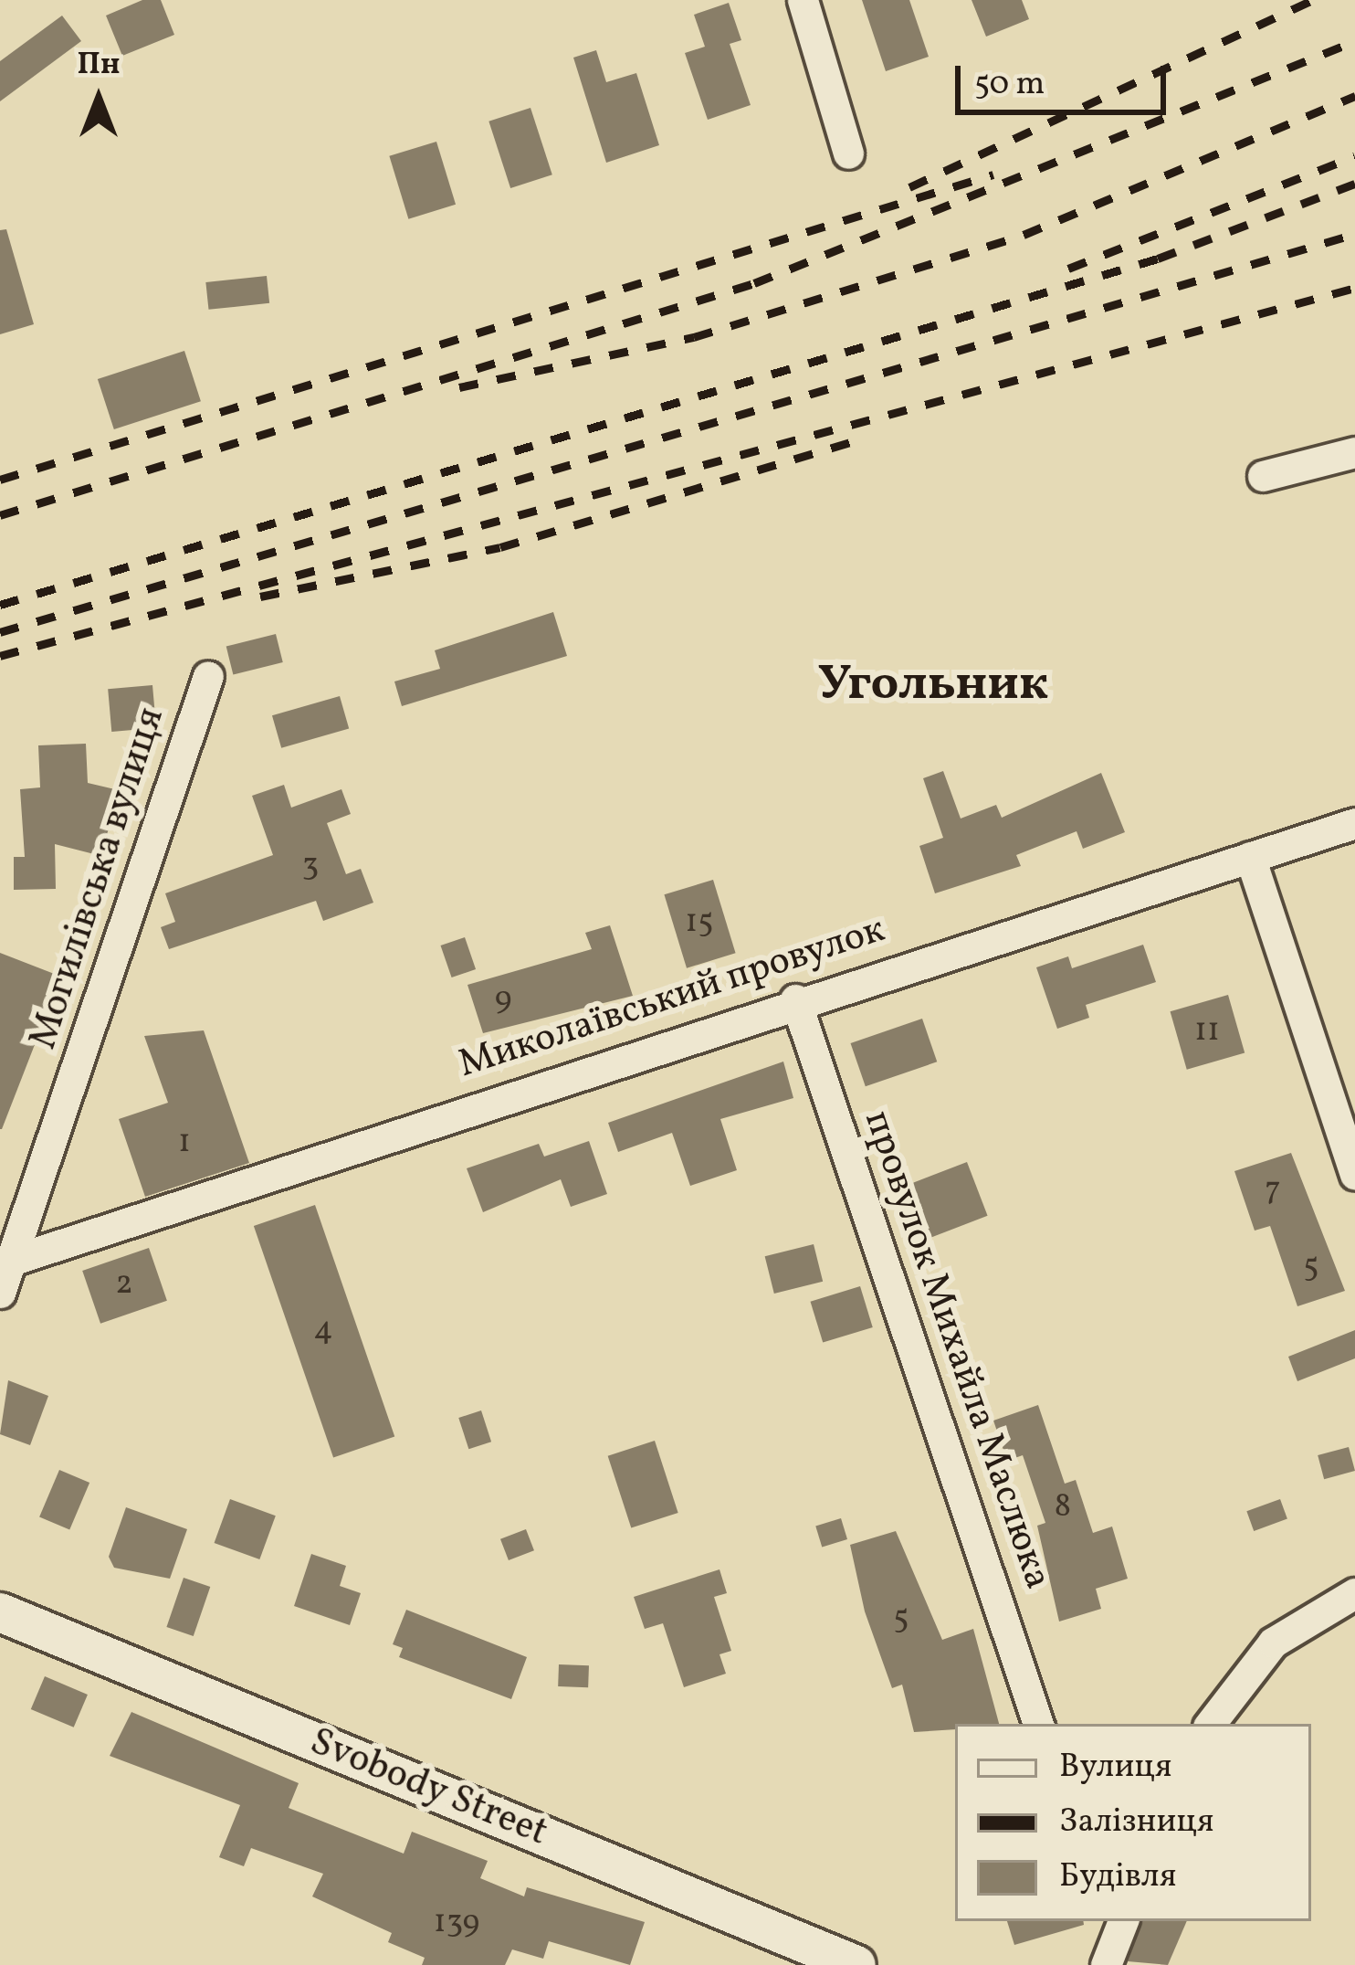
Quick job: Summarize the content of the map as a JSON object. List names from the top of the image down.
{
  "streets": {
    "street": [
      "Могилівська вулиця",
      "Миколаївський провулок",
      "провулок Михайла Маслюка",
      "Svobody Street"
    ]
  },
  "crossings": [
    ["Могилівська вулиця", "Миколаївський провулок"],
    ["Миколаївський провулок", "провулок Михайла Маслюка"]
  ],
  "districts": ["Угольник"],
  "house_numbers": [
    "3",
    "15",
    "9",
    "11",
    "1",
    "7",
    "5",
    "2",
    "4",
    "8",
    "5",
    "139"
  ],
  "legend": ["Вулиця", "Залізниця", "Будівля"],
  "scale_bar": "50 m",
  "north": "top"
}
